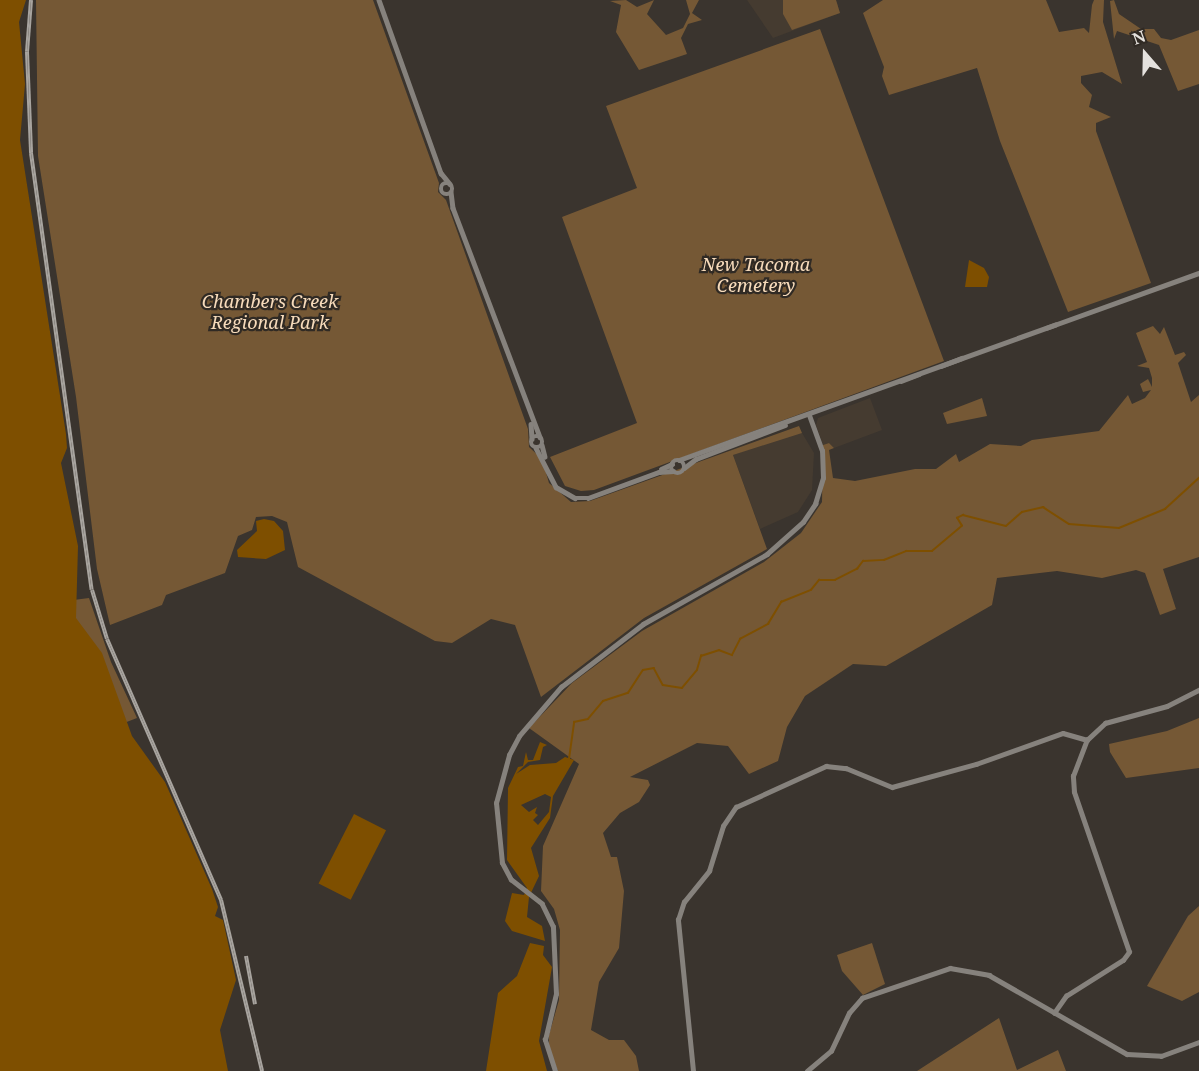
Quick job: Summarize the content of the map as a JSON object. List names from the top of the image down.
{
  "parks": ["New Tacoma Cemetery", "Chambers Creek Regional Park"],
  "north": "top"
}
